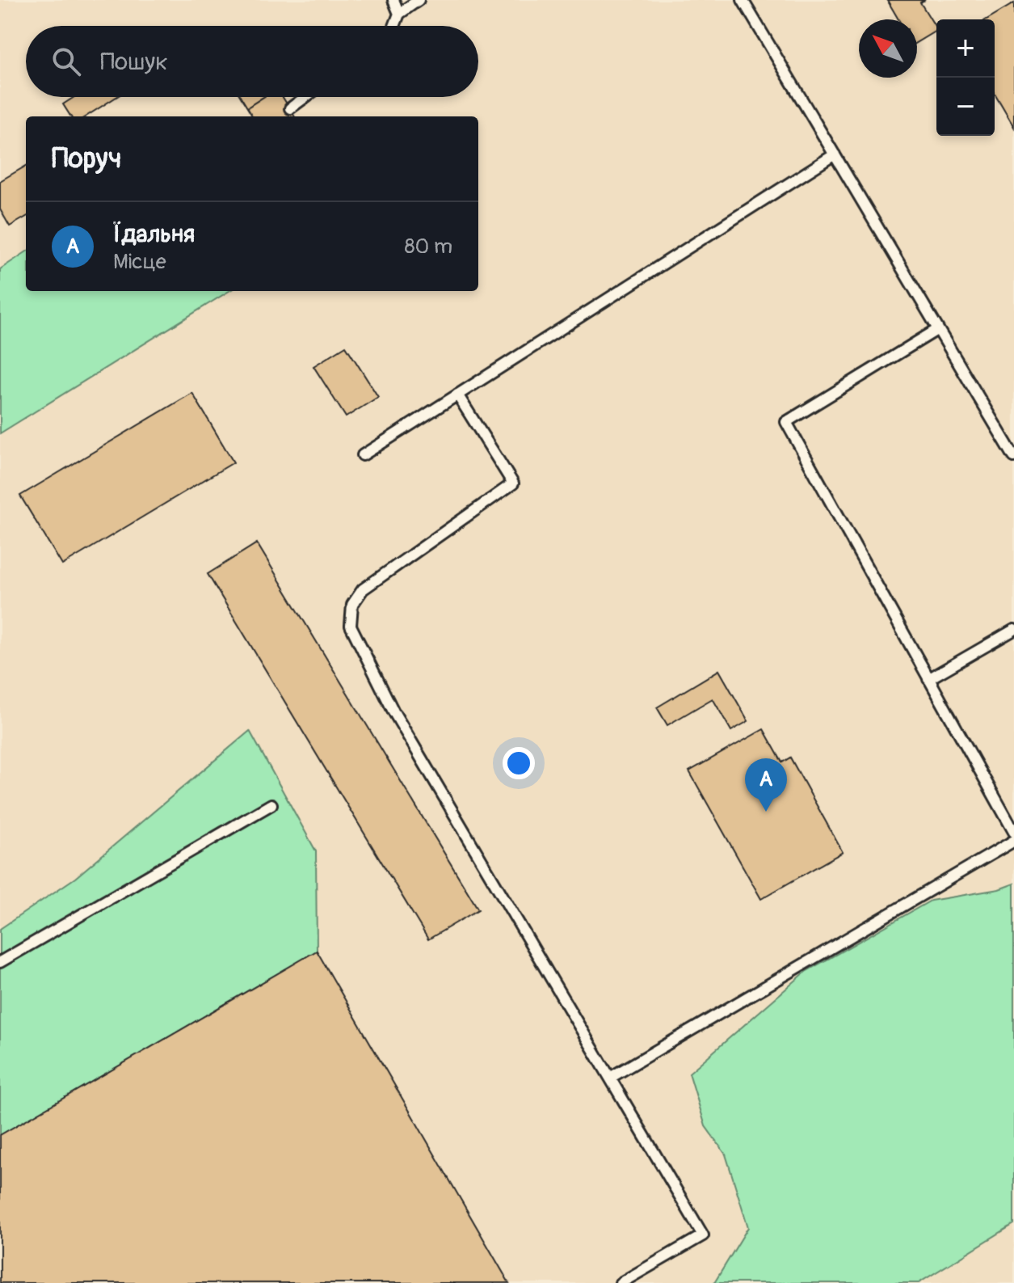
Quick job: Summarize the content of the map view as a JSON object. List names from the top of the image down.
{
  "north": "top left",
  "page": {
    "map_buttons": ["+", "−"],
    "search": "Пошук",
    "heading": "Поруч",
    "list": [
      {
        "mark": "A",
        "name": "Їдальня",
        "note": "Місце",
        "value": "80 m"
      }
    ],
    "pins": "A"
  }
}
